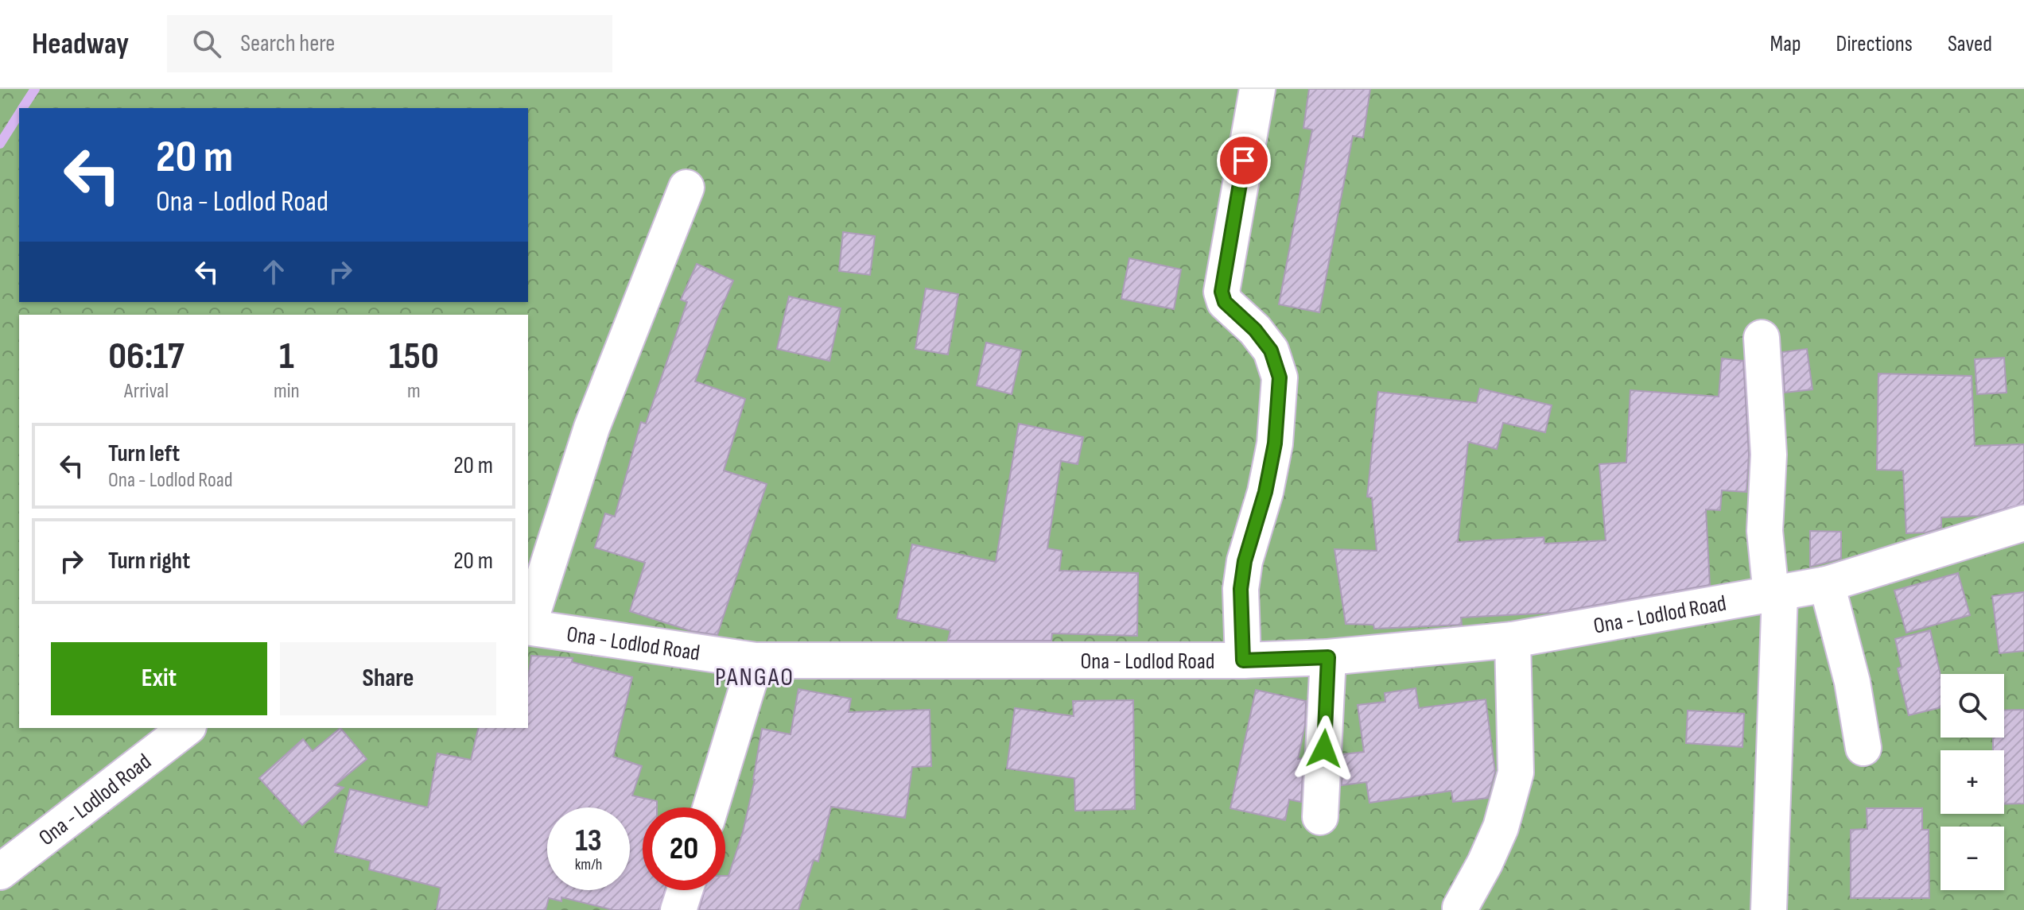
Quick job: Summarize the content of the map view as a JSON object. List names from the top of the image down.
{
  "streets": {
    "main road": ["Ona - Lodlod Road"]
  },
  "districts": ["PANGAO"],
  "page": {
    "header": "Headway",
    "search": "Search here",
    "nav": ["Map", "Directions", "Saved"],
    "turn": ["20 m", "Ona - Lodlod Road"],
    "eta": [
      "06:17",
      "Arrival",
      "1",
      "min",
      "150",
      "m"
    ],
    "list": [
      {
        "name": "Turn left",
        "note": "Ona - Lodlod Road",
        "value": "20 m"
      },
      {
        "name": "Turn right",
        "value": "20 m"
      }
    ],
    "buttons": ["Exit", "Share"],
    "map_buttons": ["+", "−"],
    "speed": "13 km/h",
    "limit": "20"
  }
}
